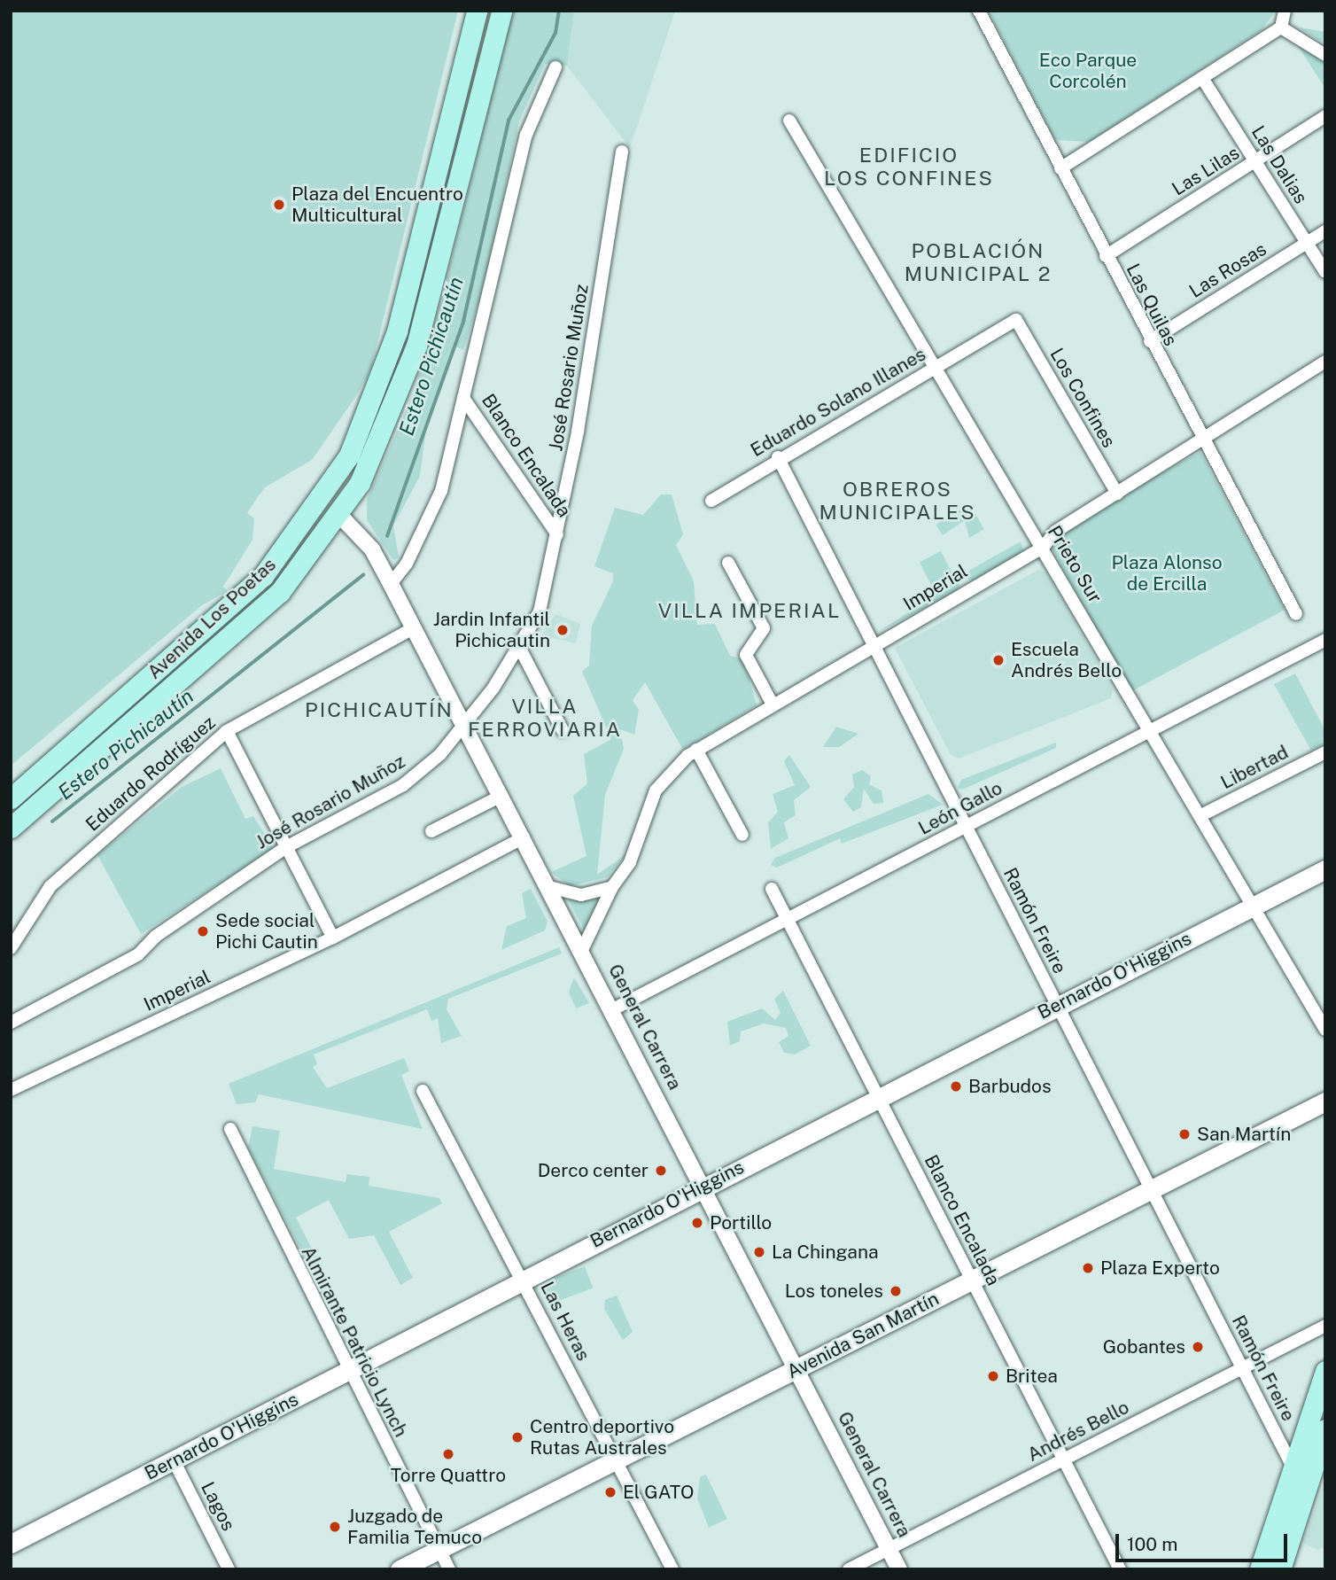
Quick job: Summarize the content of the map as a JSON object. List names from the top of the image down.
{
  "streets": {
    "main road": ["Avenida Los Poetas", "Bernardo O'Higgins", "Avenida San Martín"],
    "street": [
      "Las Dalias",
      "Las Lilas",
      "Las Rosas",
      "Las Quilas",
      "José Rosario Muñoz",
      "Los Confines",
      "Eduardo Solano Illanes",
      "Blanco Encalada",
      "Prieto Sur",
      "Imperial",
      "Libertad",
      "Eduardo Rodríguez",
      "León Gallo",
      "Ramón Freire",
      "General Carrera",
      "Las Heras",
      "Almirante Patricio Lynch",
      "Andrés Bello",
      "Lagos"
    ]
  },
  "crossings": [
    ["Las Dalias", "Las Lilas"],
    ["Las Dalias", "Las Rosas"],
    ["Las Lilas", "Las Quilas"],
    ["Las Rosas", "Las Quilas"],
    ["Las Quilas", "Imperial"],
    ["José Rosario Muñoz", "Blanco Encalada"],
    ["José Rosario Muñoz", "General Carrera"],
    ["Los Confines", "Eduardo Solano Illanes"],
    ["Los Confines", "Imperial"],
    ["Eduardo Solano Illanes", "Prieto Sur"],
    ["Eduardo Solano Illanes", "Ramón Freire"],
    ["Blanco Encalada", "León Gallo"],
    ["Blanco Encalada", "Bernardo O'Higgins"],
    ["Blanco Encalada", "Avenida San Martín"],
    ["Blanco Encalada", "Andrés Bello"],
    ["Prieto Sur", "Imperial"],
    ["Prieto Sur", "Libertad"],
    ["Prieto Sur", "León Gallo"],
    ["Prieto Sur", "Bernardo O'Higgins"],
    ["Imperial", "Ramón Freire"],
    ["Imperial", "General Carrera"],
    ["Avenida Los Poetas", "General Carrera"],
    ["Eduardo Rodríguez", "General Carrera"],
    ["León Gallo", "Ramón Freire"],
    ["León Gallo", "General Carrera"],
    ["Ramón Freire", "Bernardo O'Higgins"],
    ["Ramón Freire", "Avenida San Martín"],
    ["Ramón Freire", "Andrés Bello"],
    ["Bernardo O'Higgins", "General Carrera"],
    ["Bernardo O'Higgins", "Las Heras"],
    ["Bernardo O'Higgins", "Almirante Patricio Lynch"],
    ["Bernardo O'Higgins", "Lagos"],
    ["General Carrera", "Avenida San Martín"],
    ["General Carrera", "Andrés Bello"],
    ["Las Heras", "Avenida San Martín"],
    ["Avenida San Martín", "Almirante Patricio Lynch"]
  ],
  "districts": [
    "EDIFICIO LOS CONFINES",
    "POBLACIÓN MUNICIPAL 2",
    "OBREROS MUNICIPALES",
    "VILLA IMPERIAL",
    "VILLA FERROVIARIA",
    "PICHICAUTÍN"
  ],
  "water": ["Estero Pichicautín"],
  "parks": ["Eco Parque Corcolén", "Plaza Alonso de Ercilla"],
  "places": [
    "Plaza del Encuentro Multicultural",
    "Jardin Infantil Pichicautin",
    "Escuela Andrés Bello",
    "Sede social Pichi Cautin",
    "Barbudos",
    "San Martín",
    "Derco center",
    "Portillo",
    "La Chingana",
    "Plaza Experto",
    "Los toneles",
    "Gobantes",
    "Britea",
    "Centro deportivo Rutas Australes",
    "Torre Quattro",
    "El GATO",
    "Juzgado de Familia Temuco"
  ],
  "scale_bar": "100 m"
}
